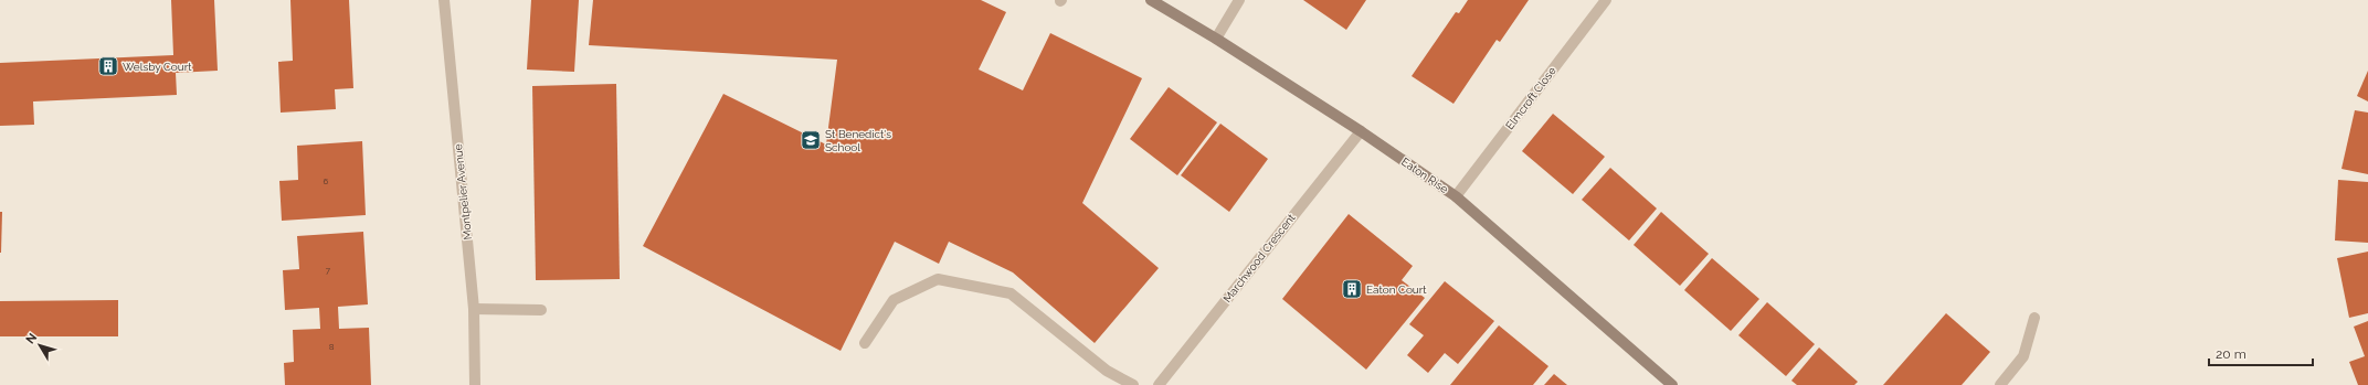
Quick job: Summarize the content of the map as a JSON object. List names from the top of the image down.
{
  "streets": {
    "street": [
      "Elmcroft Close",
      "Eaton Rise",
      "Montpelier Avenue",
      "Marchwood Crescent"
    ]
  },
  "crossings": [
    ["Elmcroft Close", "Eaton Rise"],
    ["Eaton Rise", "Marchwood Crescent"]
  ],
  "places": {
    "building": ["Welsby Court", "Eaton Court"],
    "school or university": ["St Benedict's School"]
  },
  "house_numbers": ["6", "7", "8"],
  "scale_bar": "20 m",
  "north": "top left"
}
